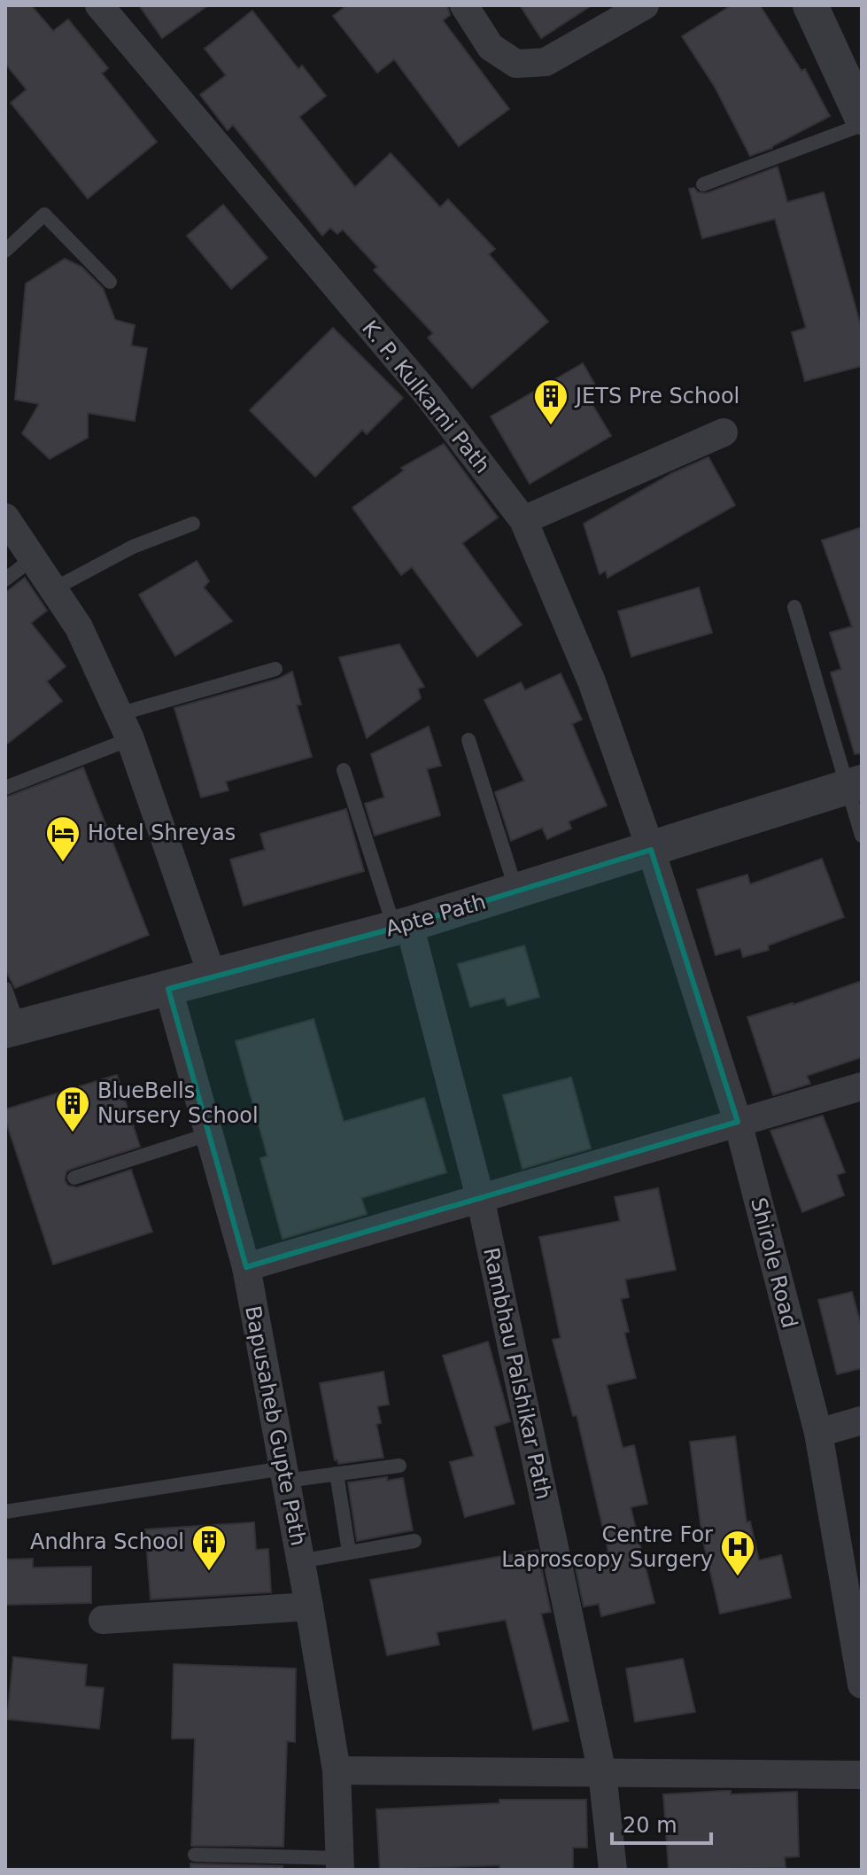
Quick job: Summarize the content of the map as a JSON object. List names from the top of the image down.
{
  "streets": {
    "street": [
      "K. P. Kulkarni Path",
      "Apte Path",
      "Shirole Road",
      "Rambhau Palshikar Path",
      "Bapusaheb Gupte Path"
    ]
  },
  "crossings": [
    ["K. P. Kulkarni Path", "Apte Path"],
    ["K. P. Kulkarni Path", "Shirole Road"],
    ["Apte Path", "Shirole Road"],
    ["Apte Path", "Rambhau Palshikar Path"],
    ["Apte Path", "Bapusaheb Gupte Path"]
  ],
  "places": {
    "building": ["JETS Pre School", "BlueBells Nursery School", "Andhra School"],
    "hotel": ["Hotel Shreyas"],
    "hospital": ["Centre For Laproscopy Surgery"]
  },
  "scale_bar": "20 m"
}
